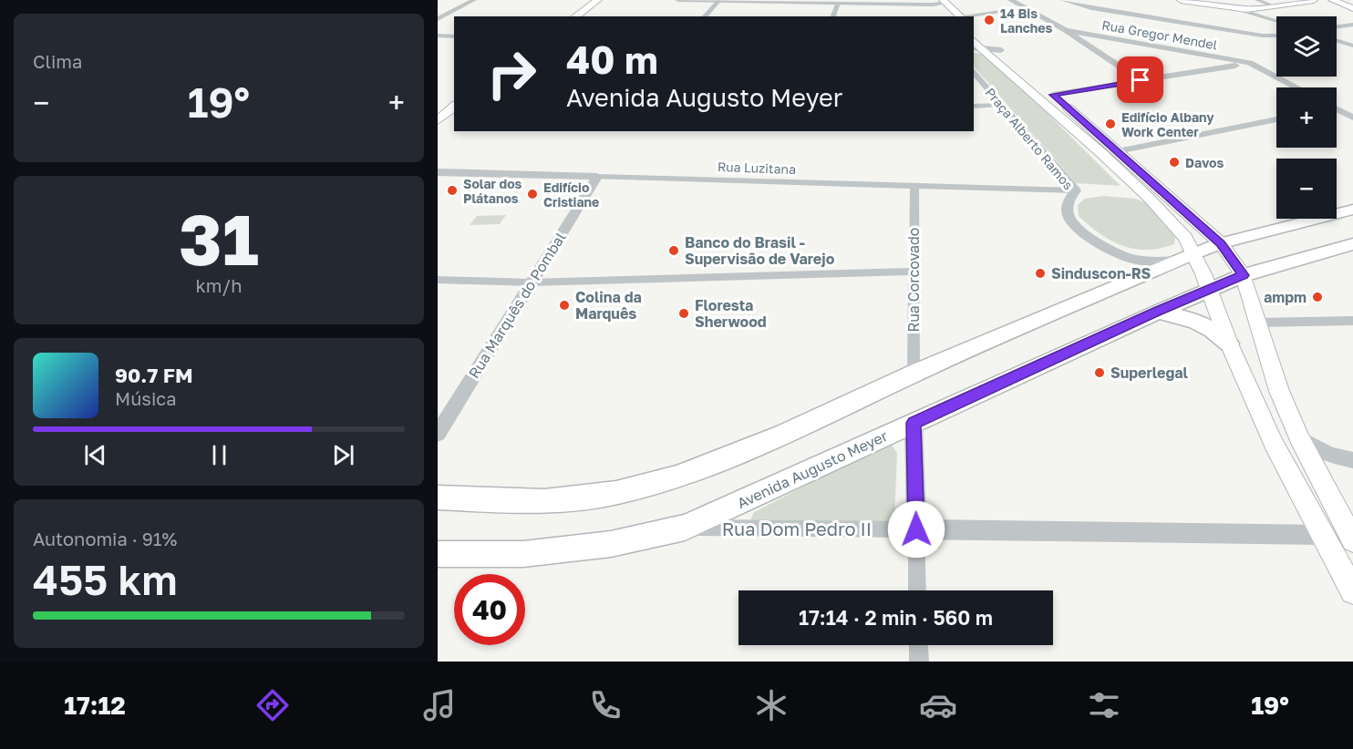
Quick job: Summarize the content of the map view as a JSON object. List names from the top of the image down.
{
  "streets": {
    "main road": ["Avenida Augusto Meyer", "Rua Dom Pedro II"],
    "street": [
      "Rua Gregor Mendel",
      "Praça Alberto Ramos",
      "Rua Luzitana",
      "Rua Corcovado",
      "Rua Marquês do Pombal"
    ]
  },
  "crossings": [
    ["Praça Alberto Ramos", "Rua Luzitana"],
    ["Rua Luzitana", "Rua Corcovado"],
    ["Rua Luzitana", "Rua Marquês do Pombal"],
    ["Avenida Augusto Meyer", "Rua Dom Pedro II"]
  ],
  "places": [
    "14 Bis Lanches",
    "Edifício Albany Work Center",
    "Davos",
    "Solar dos Plátanos",
    "Edifício Cristiane",
    "Banco do Brasil - Supervisão de Varejo",
    "Sinduscon-RS",
    "ampm",
    "Colina da Marquês",
    "Floresta Sherwood",
    "Superlegal"
  ],
  "page": {
    "tile": [
      "Clima",
      ["31", "km/h"],
      ["Autonomia · 91%", "455 km"]
    ],
    "map_buttons": ["+", "−"],
    "turn": ["40 m", "Avenida Augusto Meyer"],
    "heat": ["−", "19°", "+"],
    "song": ["90.7 FM", "Música"],
    "limit": "40",
    "trip": "17:14 · 2 min · 560 m",
    "tabs": ["17:12", "19°"]
  }
}
